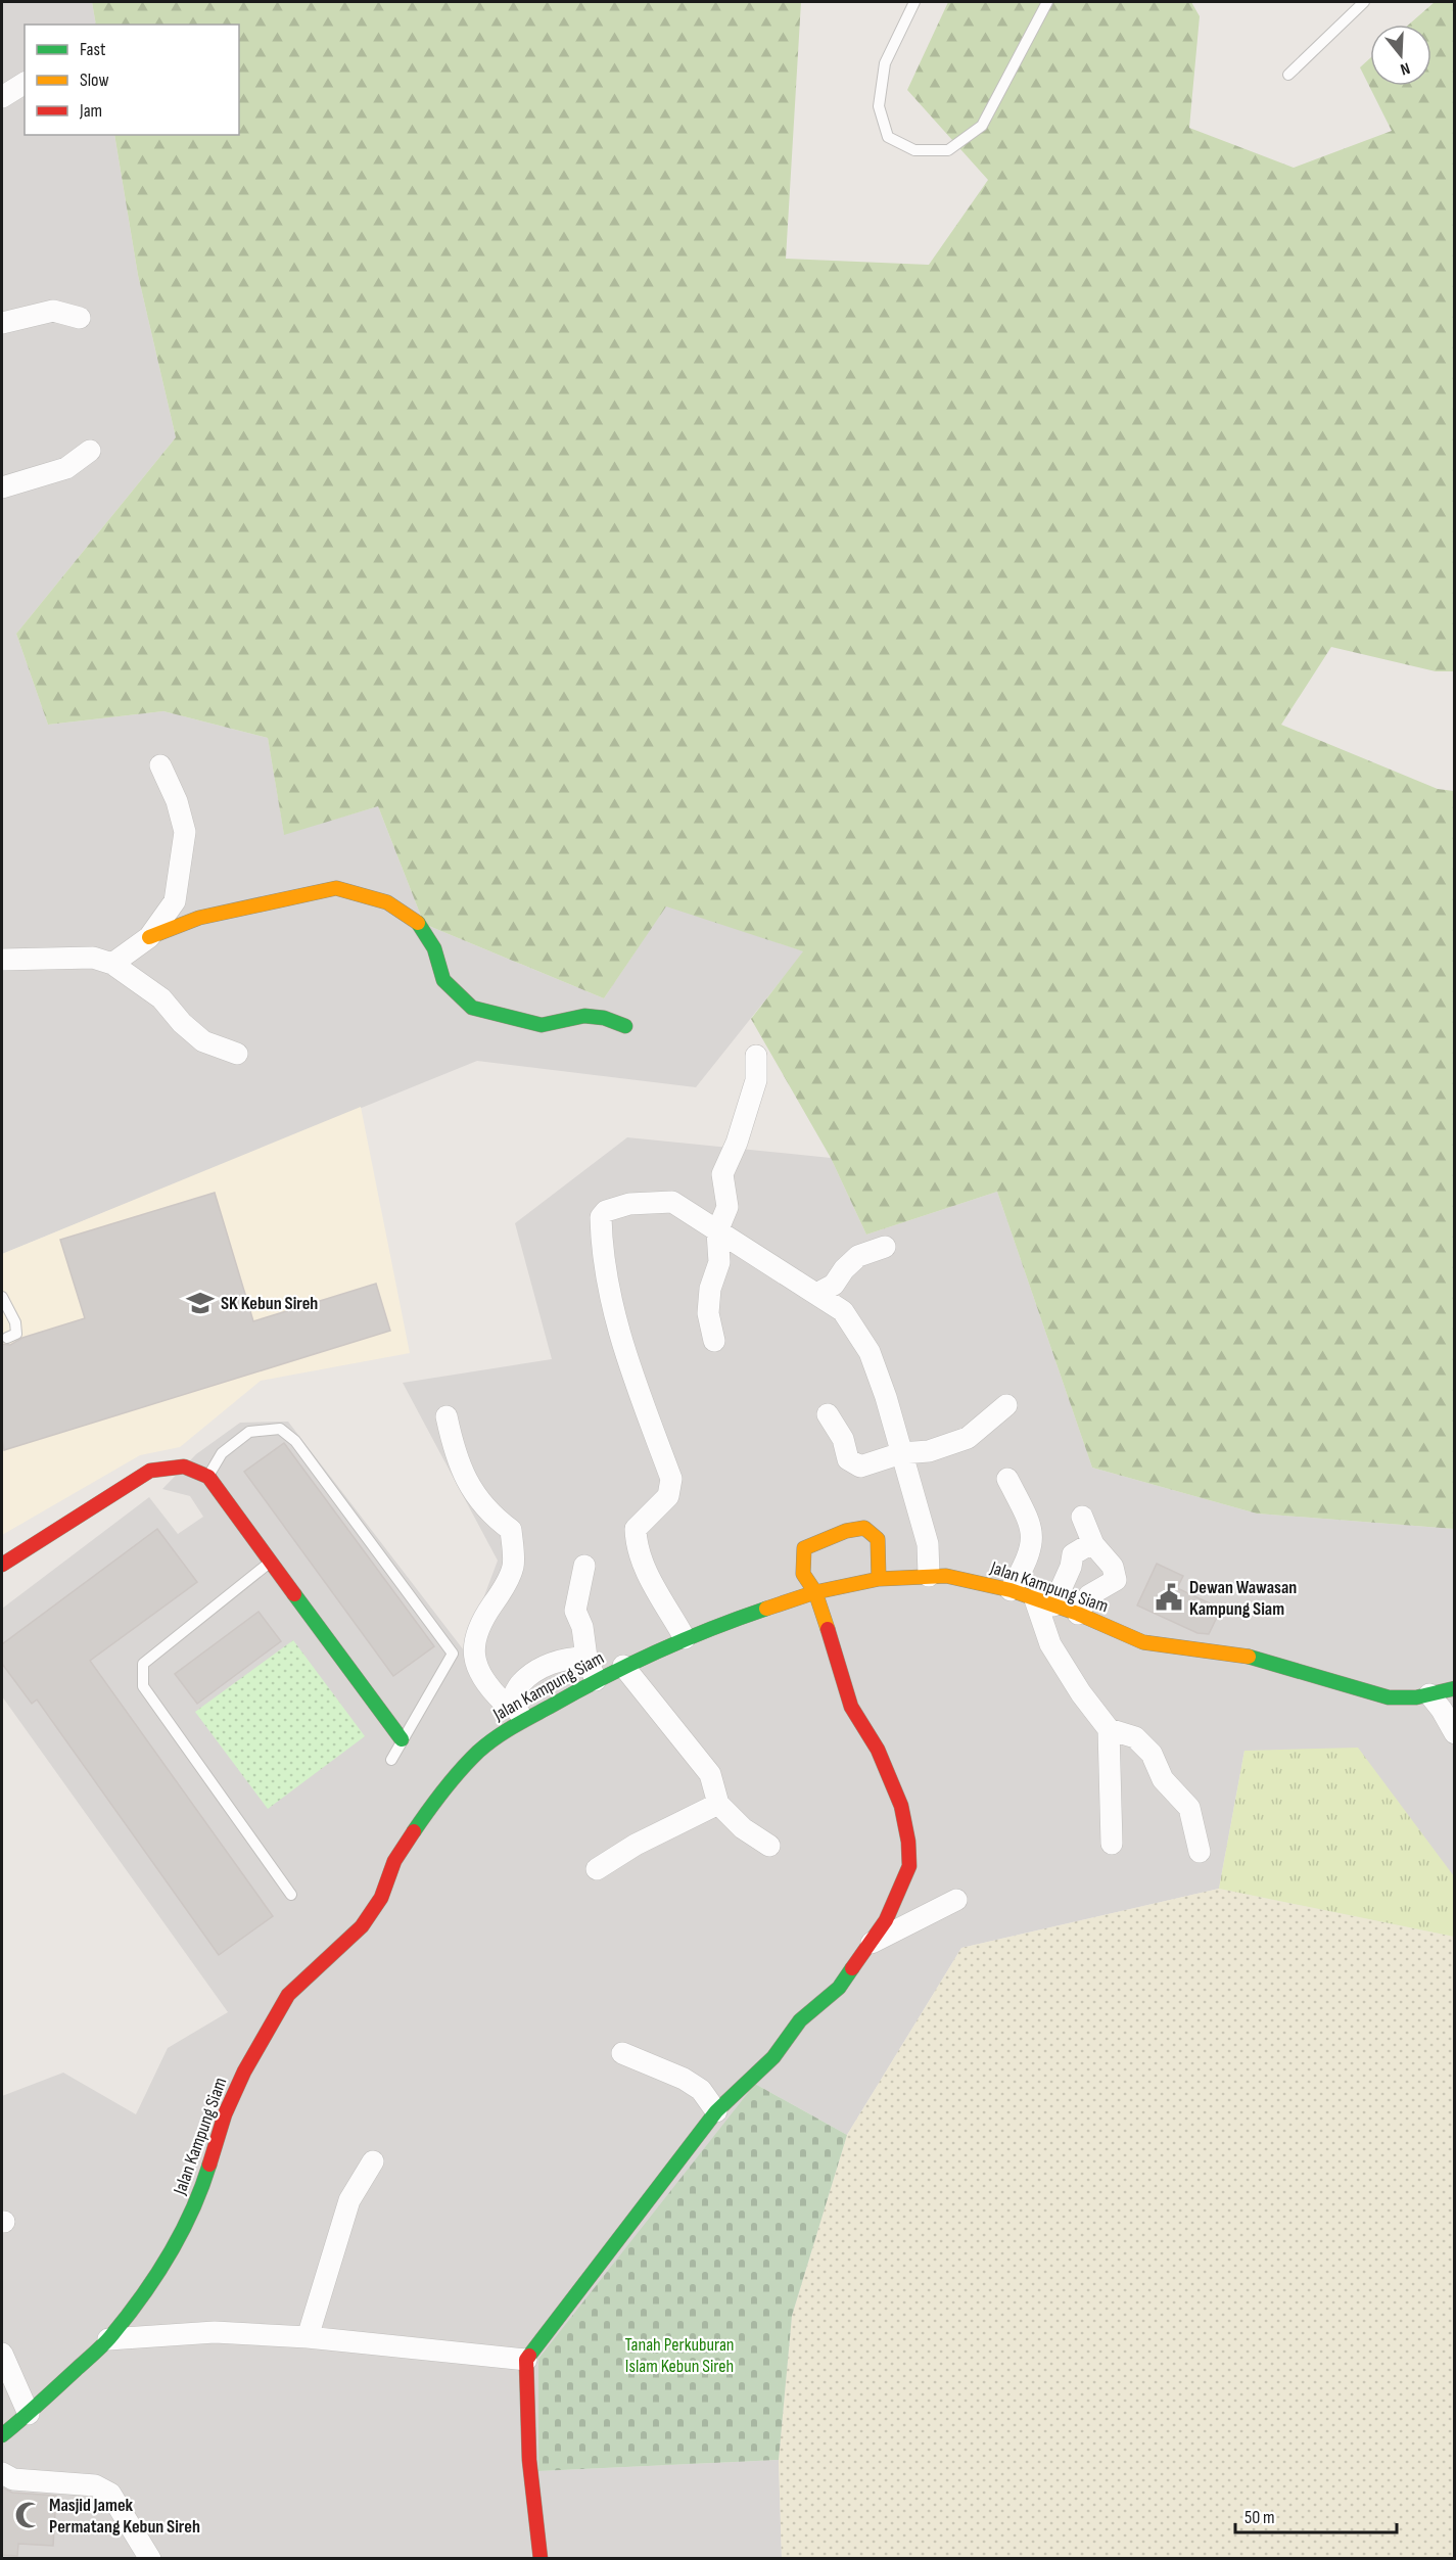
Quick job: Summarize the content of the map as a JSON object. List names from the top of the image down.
{
  "streets": {
    "street": ["Jalan Kampung Siam"]
  },
  "parks": ["Tanah Perkuburan Islam Kebun Sireh"],
  "places": {
    "school or university": ["SK Kebun Sireh"],
    "public building": ["Dewan Wawasan Kampung Siam"],
    "mosque": ["Masjid Jamek Permatang Kebun Sireh"]
  },
  "legend": ["Fast", "Slow", "Jam"],
  "scale_bar": "50 m",
  "north": "bottom"
}
